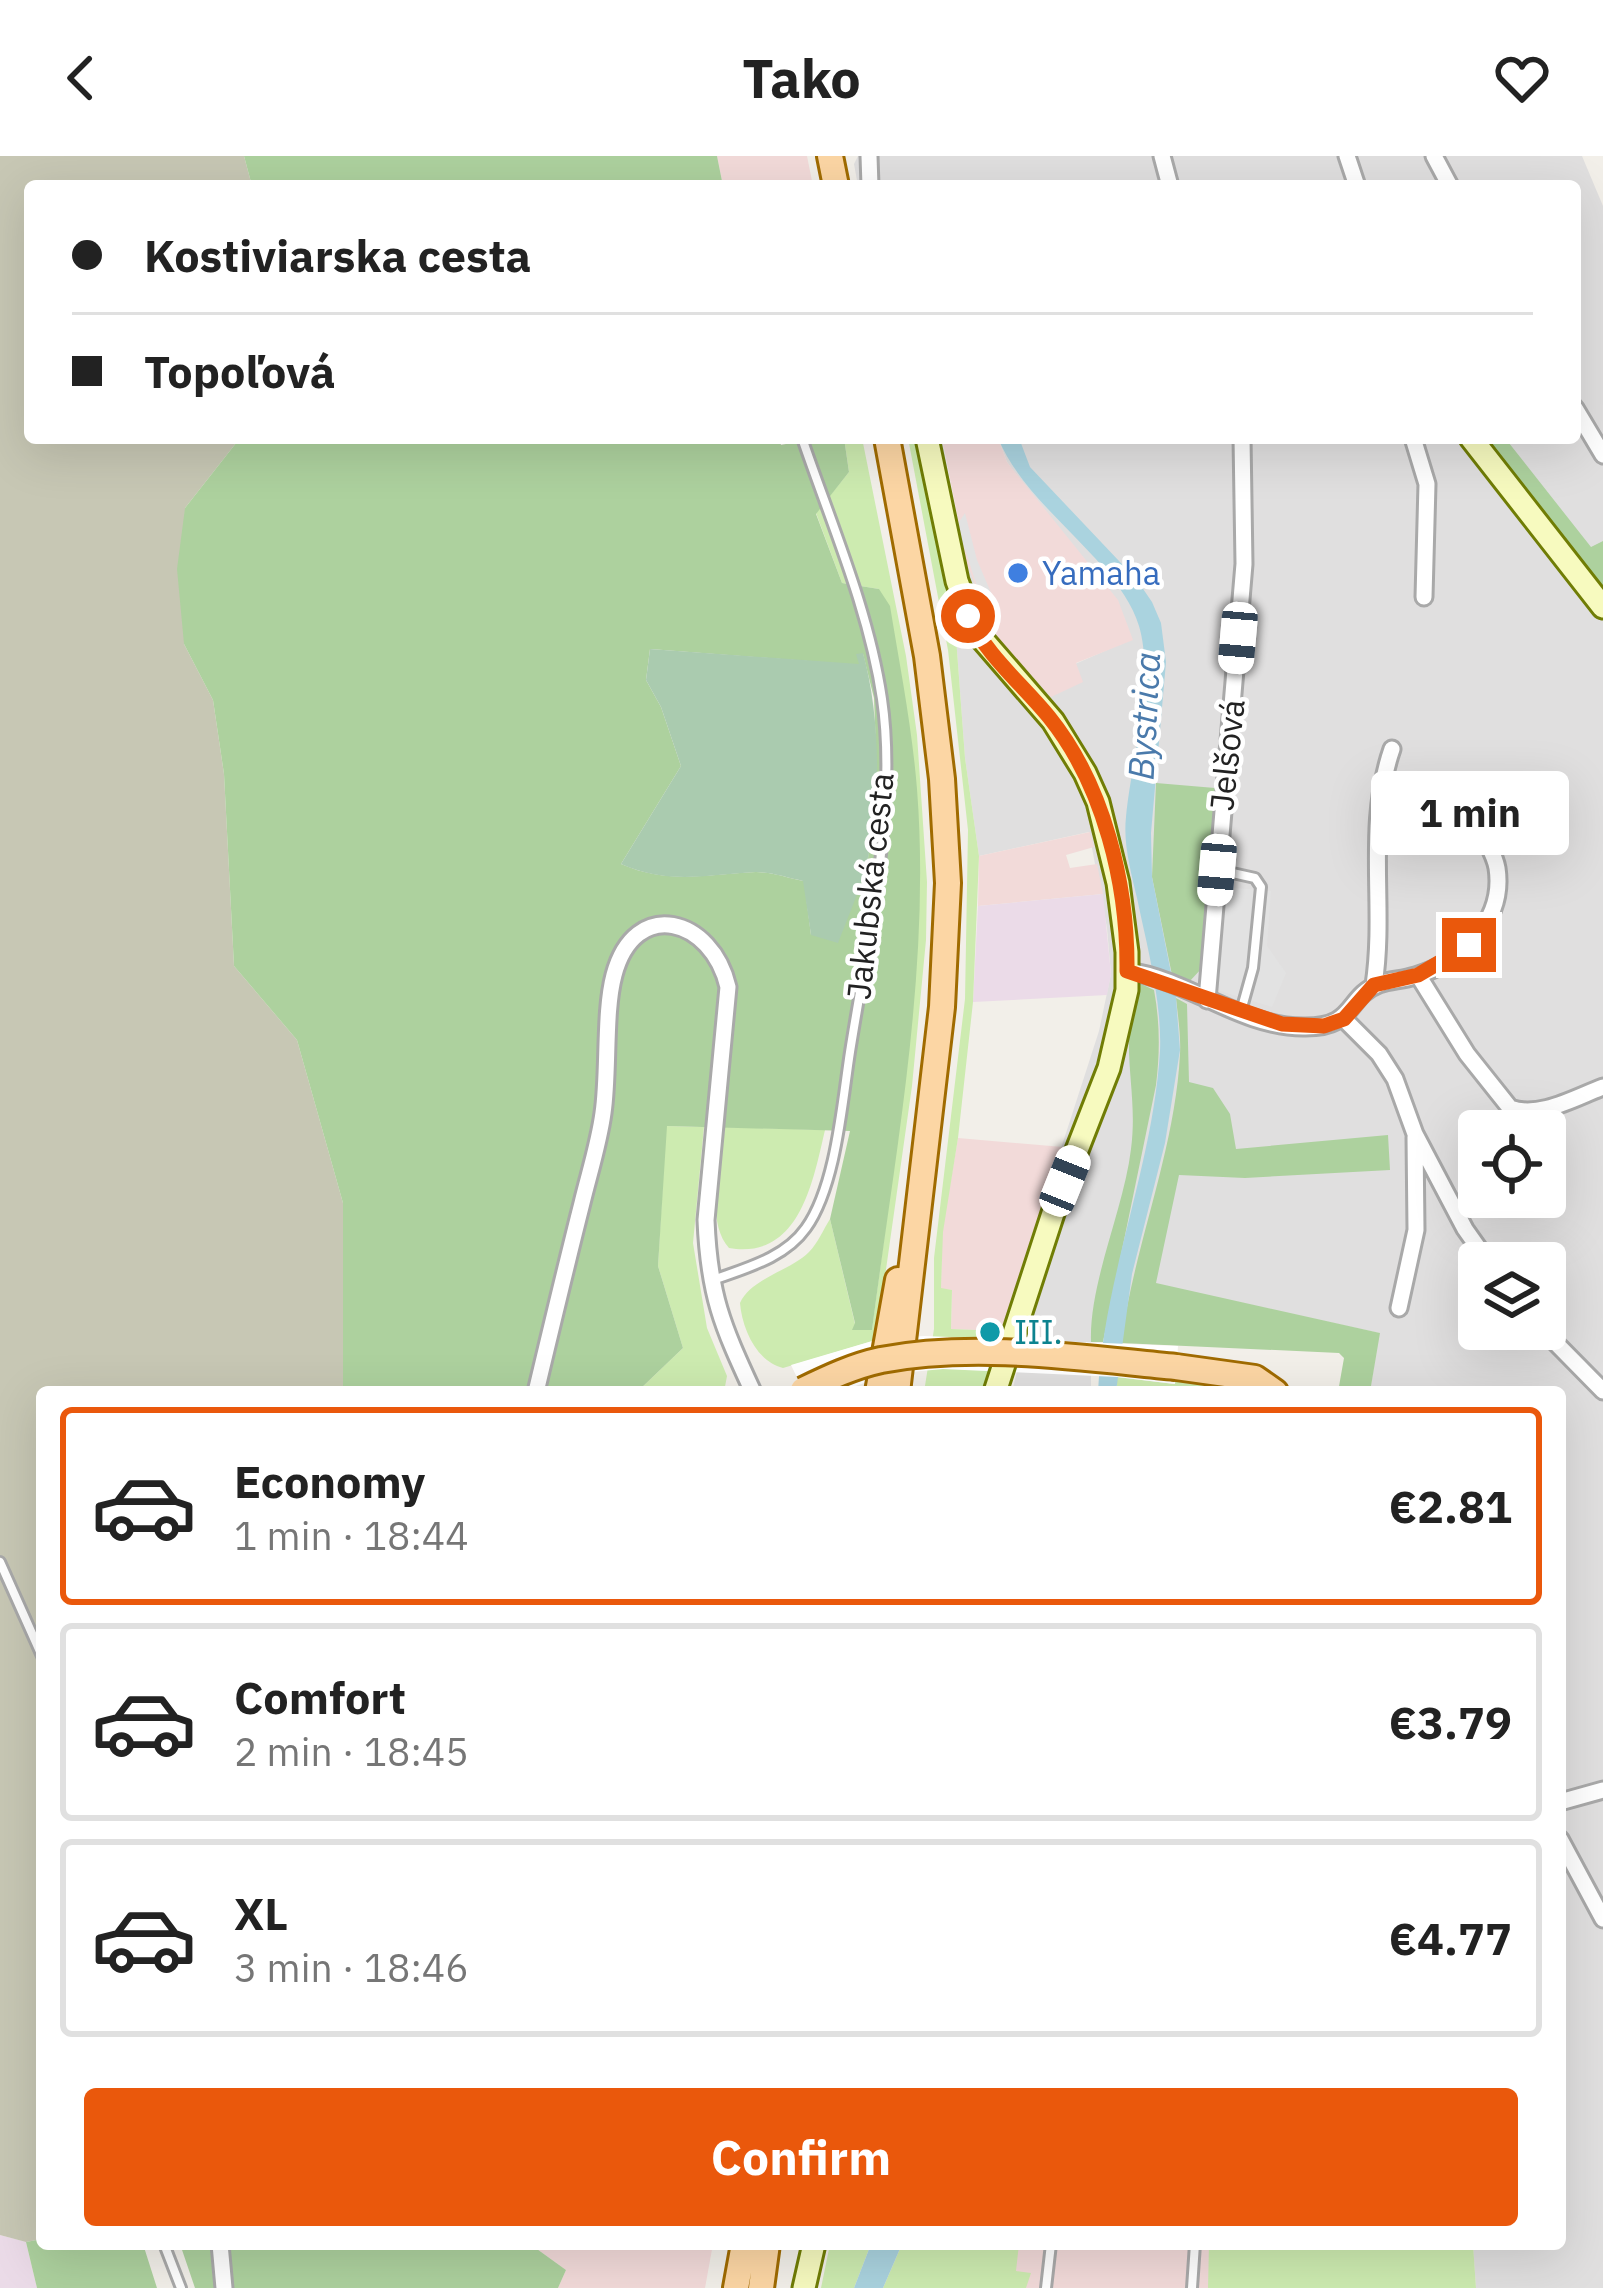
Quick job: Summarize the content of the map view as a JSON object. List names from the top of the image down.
{
  "streets": {
    "street": ["Jelšová"],
    "lane": ["Jakubská cesta"]
  },
  "water": ["Bystrica"],
  "places": ["Yamaha", "III."],
  "page": {
    "header": "Tako",
    "banner": ["Kostiviarska cesta", "Topoľová"],
    "bubble": "1 min",
    "list": [
      {
        "name": "Economy",
        "note": "1 min · 18:44",
        "value": "€2.81"
      },
      {
        "name": "Comfort",
        "note": "2 min · 18:45",
        "value": "€3.79"
      },
      {
        "name": "XL",
        "note": "3 min · 18:46",
        "value": "€4.77"
      }
    ],
    "buttons": "Confirm"
  }
}
